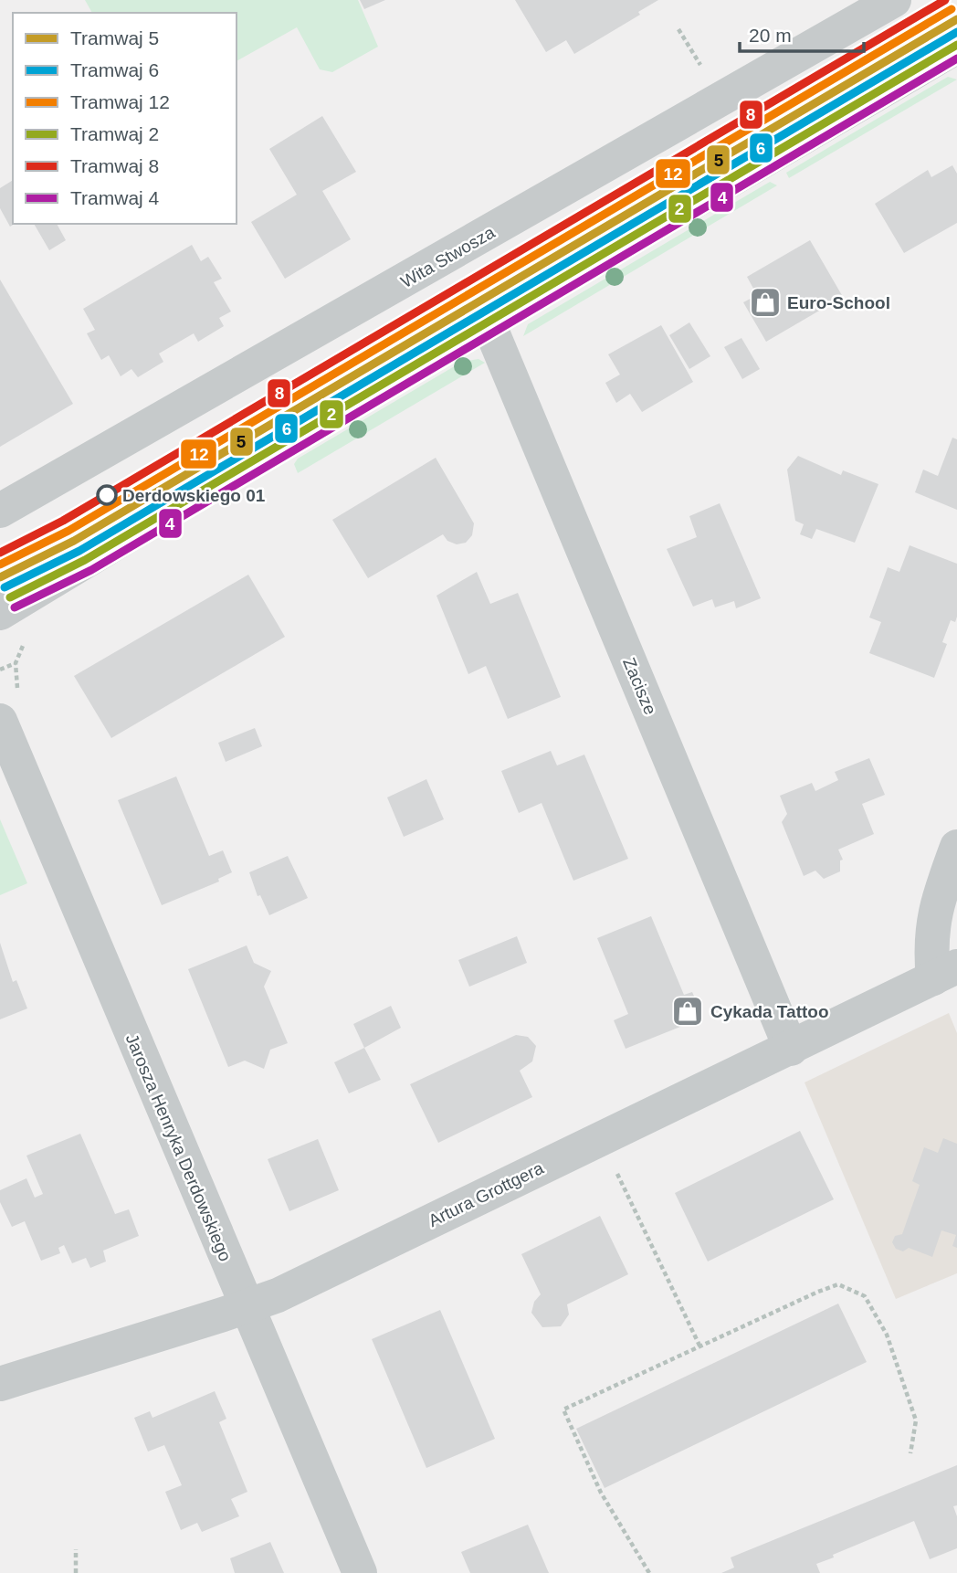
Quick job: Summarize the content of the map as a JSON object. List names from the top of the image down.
{
  "streets": {
    "street": [
      "Wita Stwosza",
      "Zacisze",
      "Jarosza Henryka Derdowskiego",
      "Artura Grottgera"
    ]
  },
  "crossings": [
    ["Zacisze", "Artura Grottgera"],
    ["Jarosza Henryka Derdowskiego", "Artura Grottgera"]
  ],
  "places": {
    "shop": ["Euro-School", "Cykada Tattoo"],
    "other": ["Derdowskiego 01"]
  },
  "lines": [
    "tram line 8",
    "tram line 12",
    "tram line 5",
    "tram line 6",
    "tram line 2",
    "tram line 4"
  ],
  "legend": [
    "Tramwaj 5",
    "Tramwaj 6",
    "Tramwaj 12",
    "Tramwaj 2",
    "Tramwaj 8",
    "Tramwaj 4"
  ],
  "scale_bar": "20 m"
}
